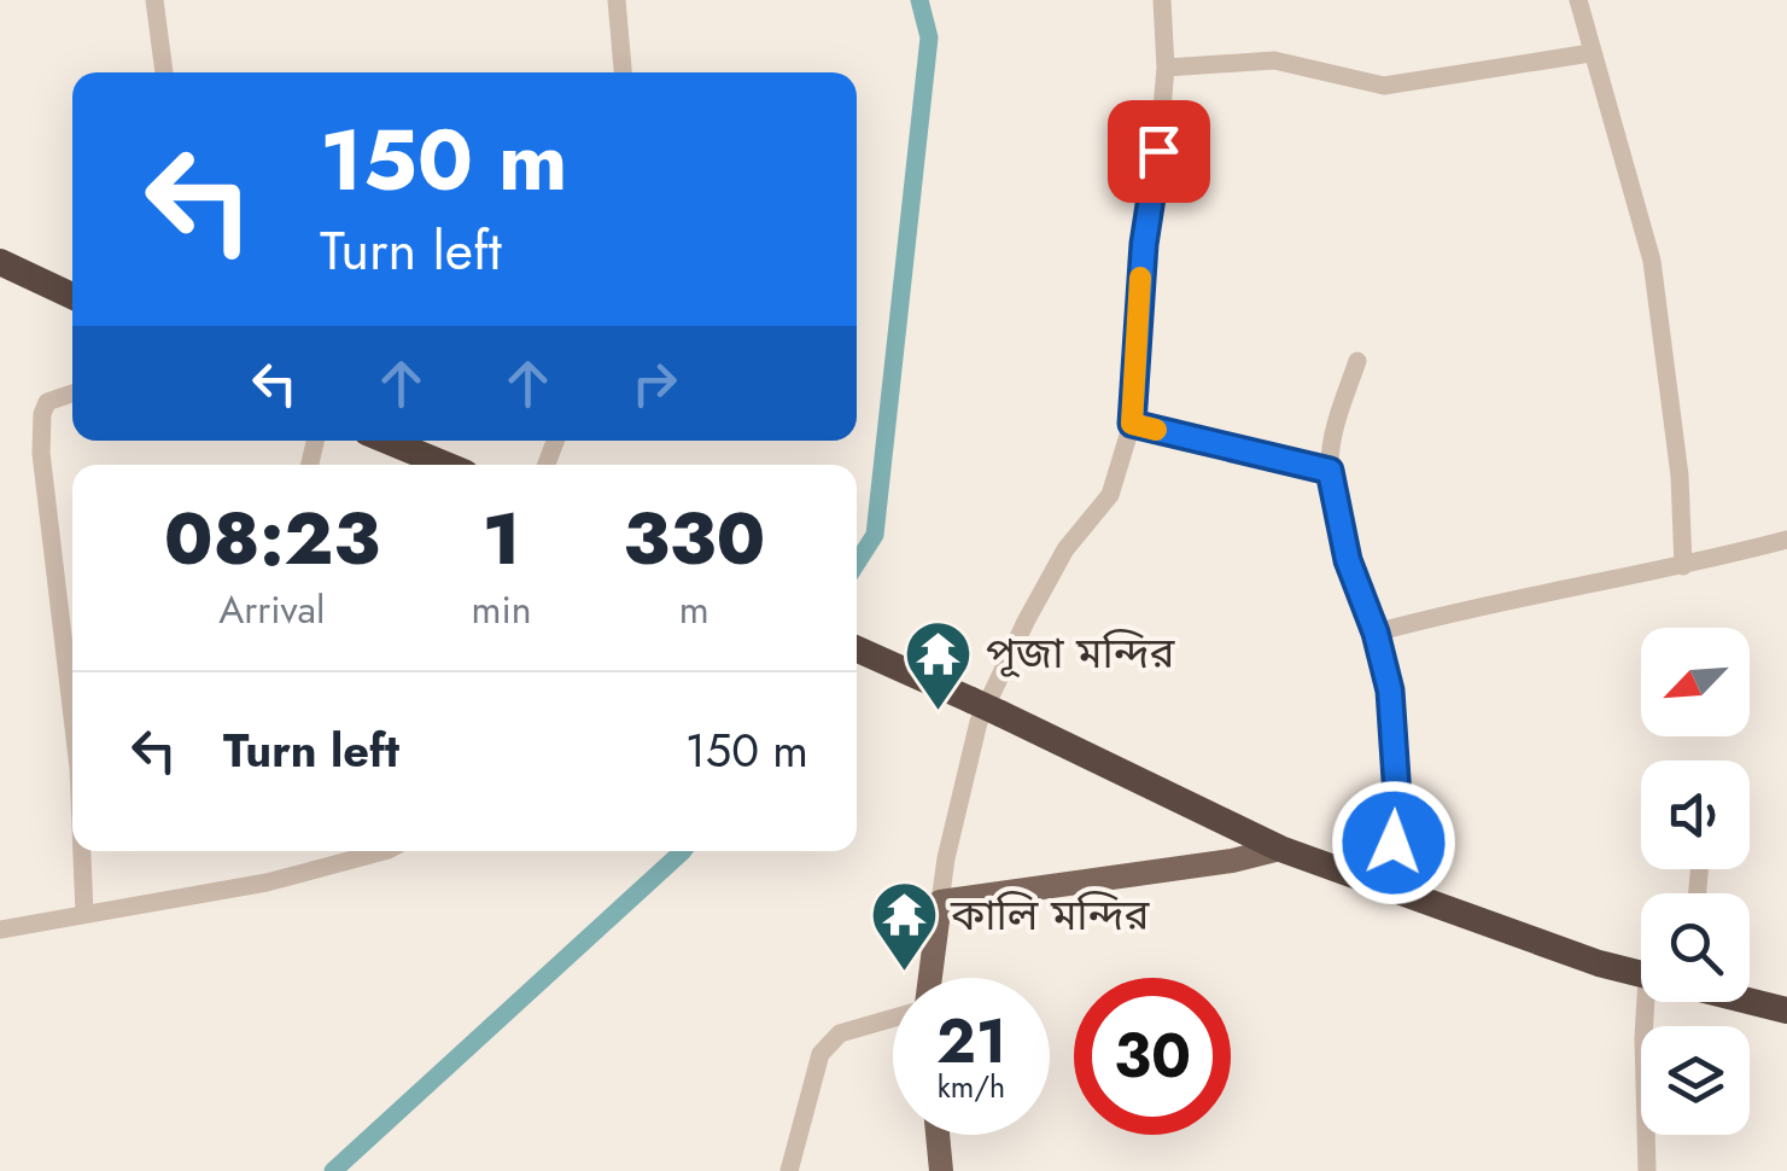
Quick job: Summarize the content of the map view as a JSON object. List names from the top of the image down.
{
  "places": {
    "temple": ["পূজা মন্দির", "কালি মন্দির"]
  },
  "north": "bottom left",
  "page": {
    "turn": ["150 m", "Turn left"],
    "eta": [
      "08:23",
      "Arrival",
      "1",
      "min",
      "330",
      "m"
    ],
    "list": [
      {
        "name": "Turn left",
        "value": "150 m"
      }
    ],
    "speed": "21 km/h",
    "limit": "30"
  }
}
